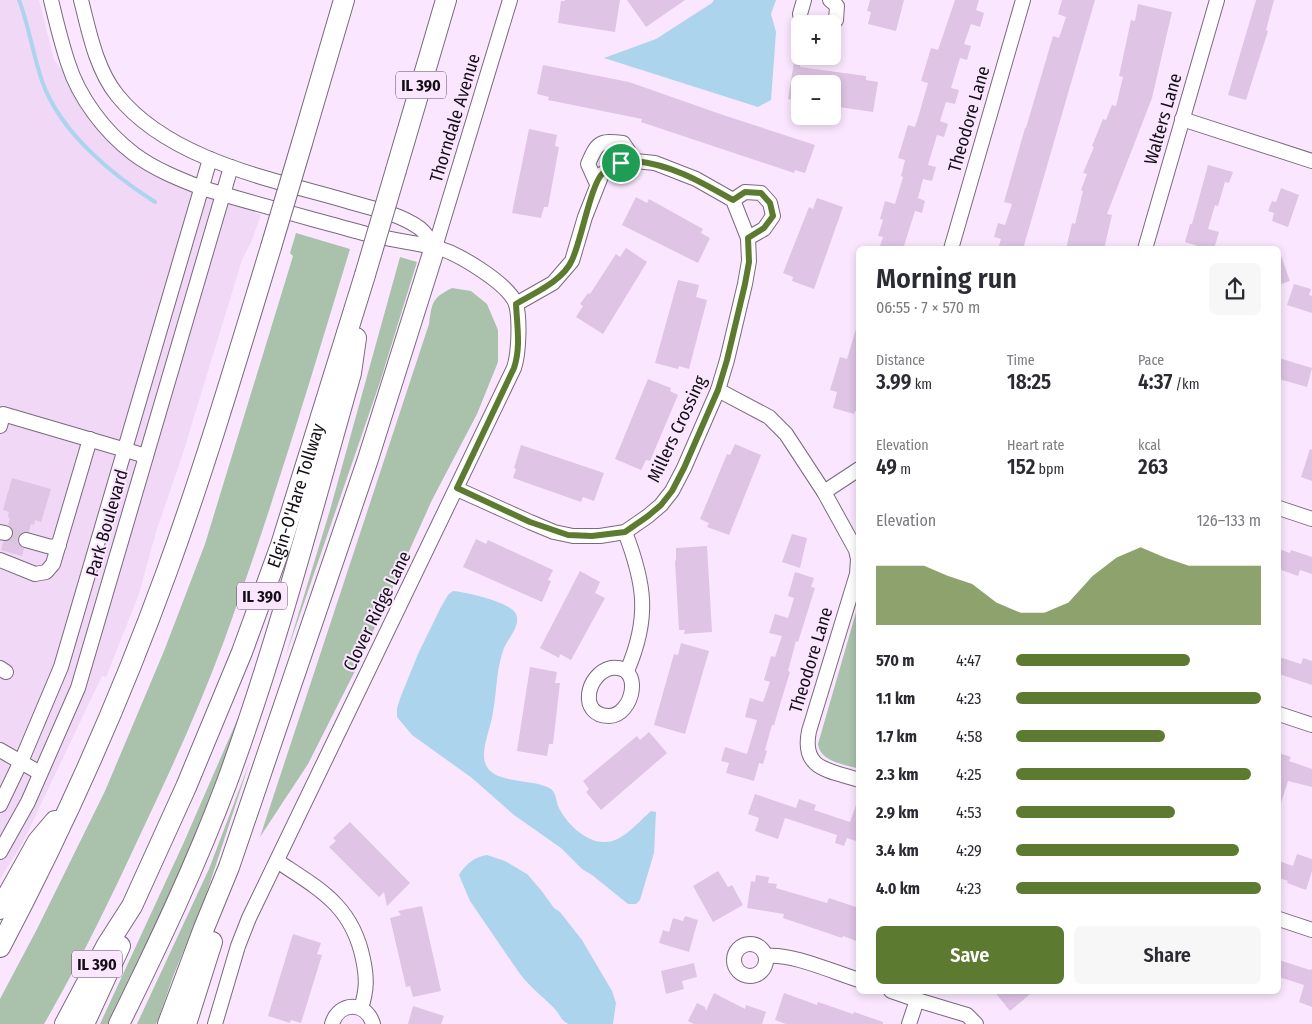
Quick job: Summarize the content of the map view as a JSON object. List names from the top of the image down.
{
  "streets": {
    "highway": ["IL 390", "Elgin-O'Hare Tollway"],
    "street": [
      "Thorndale Avenue",
      "Theodore Lane",
      "Walters Lane",
      "Millers Crossing",
      "Park Boulevard",
      "Clover Ridge Lane"
    ]
  },
  "crossings": [
    ["Millers Crossing", "Clover Ridge Lane"]
  ],
  "page": {
    "map_buttons": ["+", "−"],
    "heading": ["Morning run", "06:55 · 7 × 570 m"],
    "stats": [
      ["Distance", "3.99 km"],
      ["Time", "18:25"],
      ["Pace", "4:37 /km"],
      ["Elevation", "49 m"],
      ["Heart rate", "152 bpm"],
      ["kcal", "263"]
    ],
    "chart": ["Elevation", "126–133 m"],
    "list": [
      {
        "name": "570 m",
        "note": "4:47"
      },
      {
        "name": "1.1 km",
        "note": "4:23"
      },
      {
        "name": "1.7 km",
        "note": "4:58"
      },
      {
        "name": "2.3 km",
        "note": "4:25"
      },
      {
        "name": "2.9 km",
        "note": "4:53"
      },
      {
        "name": "3.4 km",
        "note": "4:29"
      },
      {
        "name": "4.0 km",
        "note": "4:23"
      }
    ],
    "buttons": ["Save", "Share"]
  }
}
